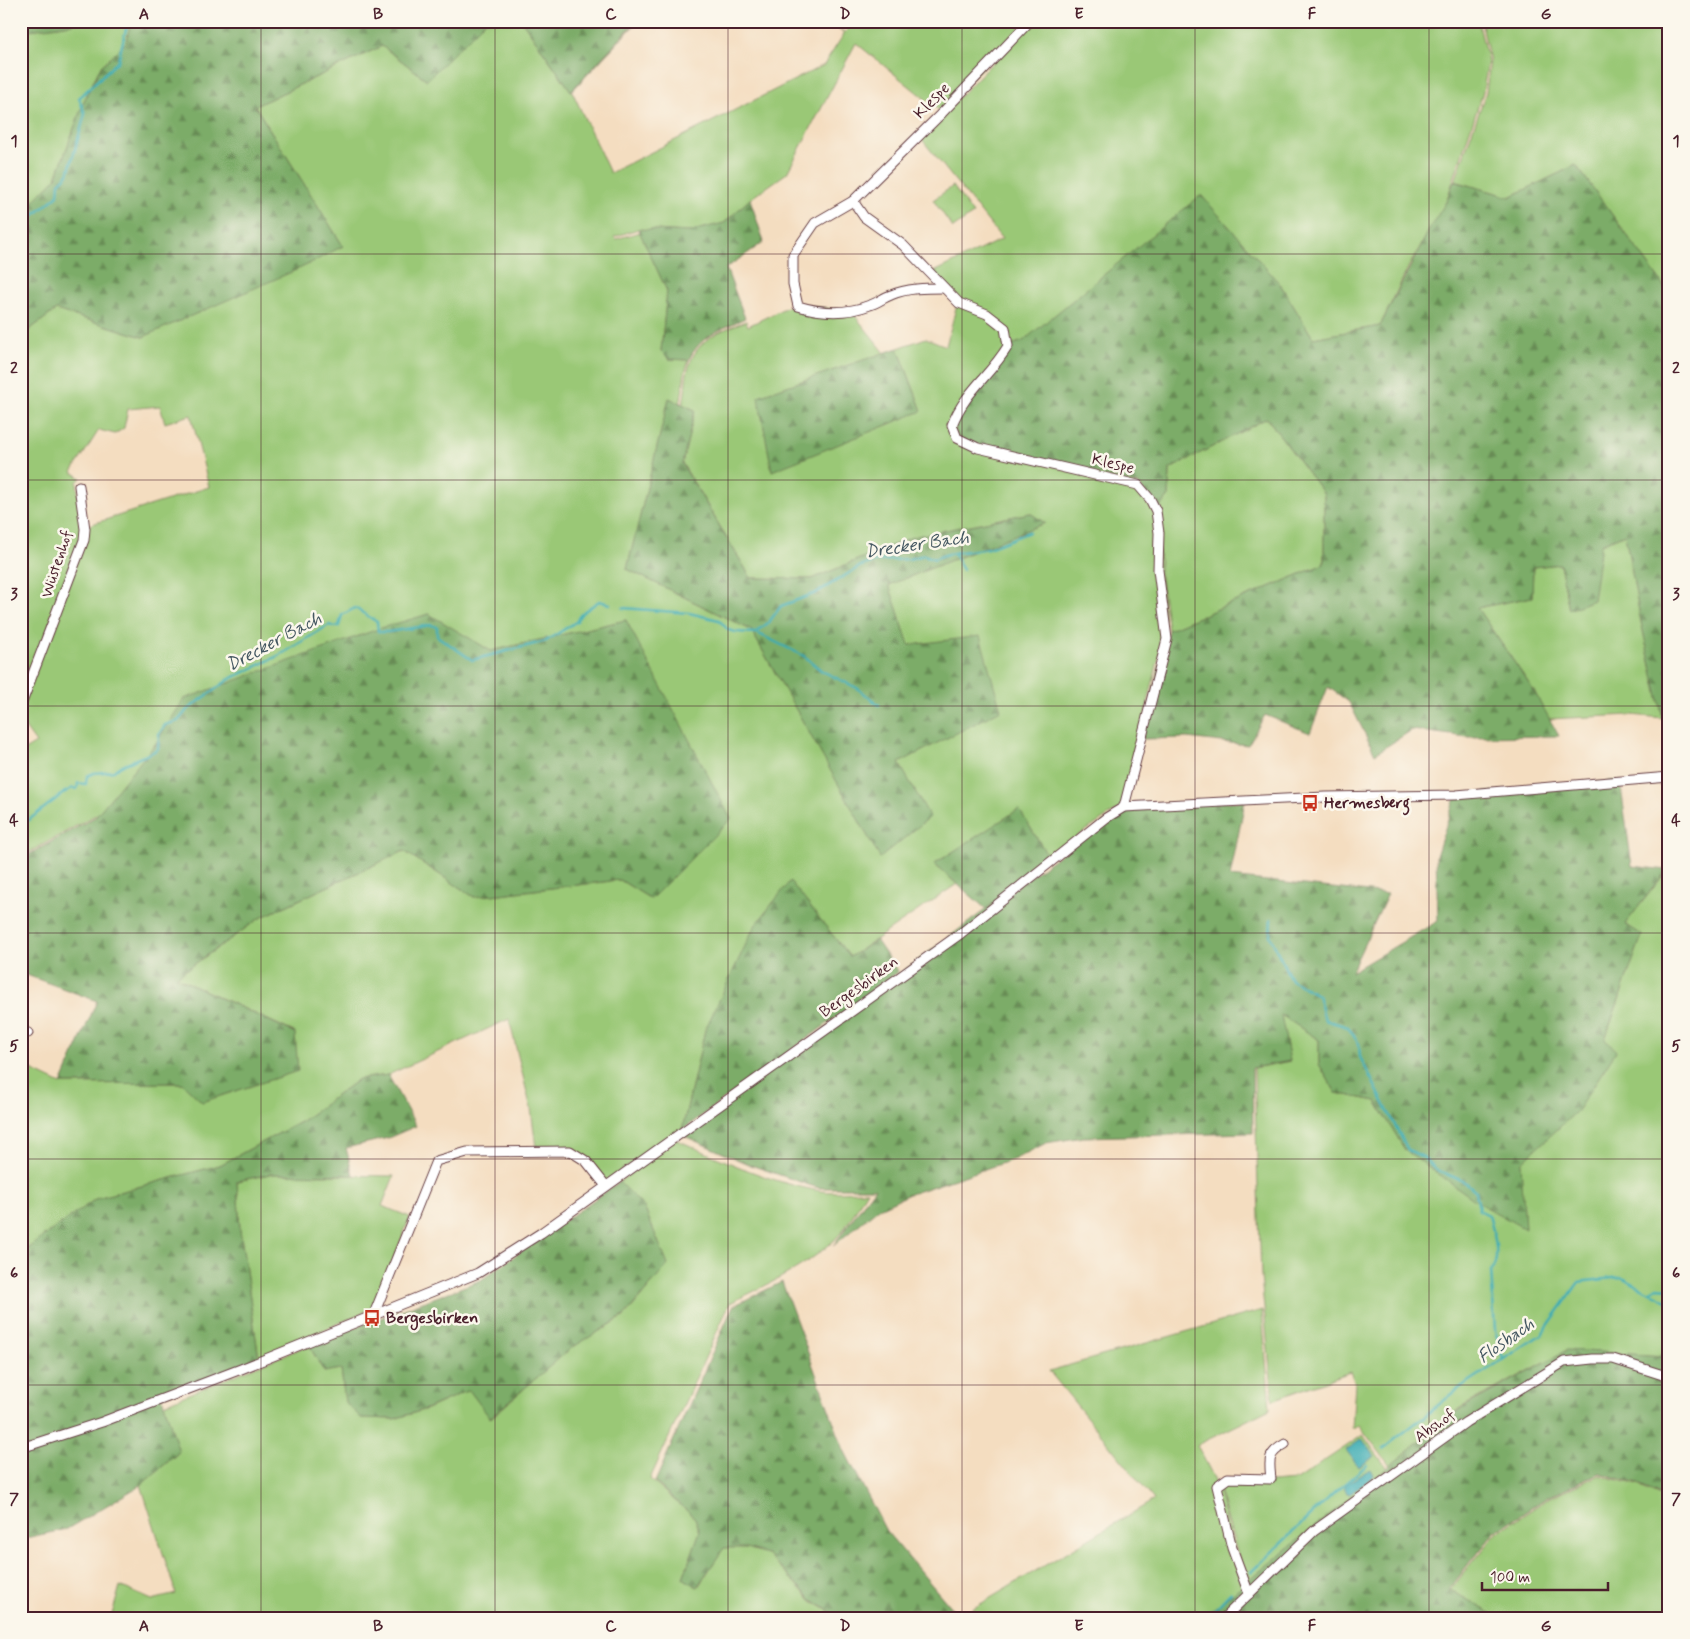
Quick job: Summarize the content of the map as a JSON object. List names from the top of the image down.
{
  "streets": {
    "street": [
      "Klespe",
      "Wüstenhof",
      "Bergesbirken",
      "Abshof"
    ]
  },
  "crossings": [
    ["Klespe", "Bergesbirken"]
  ],
  "water": ["Drecker Bach", "Flosbach"],
  "places": {
    "bus stop": ["Hermesberg", "Bergesbirken"]
  },
  "scale_bar": "100 m",
  "grid": {
    "columns": [
      "A",
      "B",
      "C",
      "D",
      "E",
      "F",
      "G"
    ],
    "rows": [
      "1",
      "2",
      "3",
      "4",
      "5",
      "6",
      "7"
    ]
  }
}
